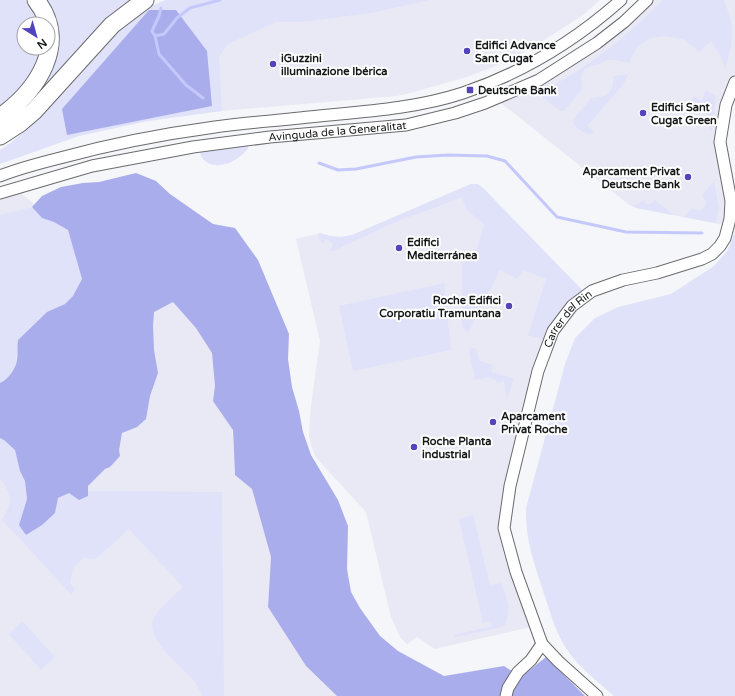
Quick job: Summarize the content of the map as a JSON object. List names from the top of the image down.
{
  "streets": {
    "street": ["Avinguda de la Generalitat", "Carrer del Rin"]
  },
  "places": {
    "other": [
      "Edifici Advance Sant Cugat",
      "iGuzzini illuminazione Ibérica",
      "Edifici Sant Cugat Green",
      "Aparcament Privat Deutsche Bank",
      "Edifici Mediterránea",
      "Roche Edifici Corporatiu Tramuntana",
      "Aparcament Privat Roche",
      "Roche Planta industrial"
    ],
    "transit": ["Deutsche Bank"]
  },
  "north": "bottom right"
}
